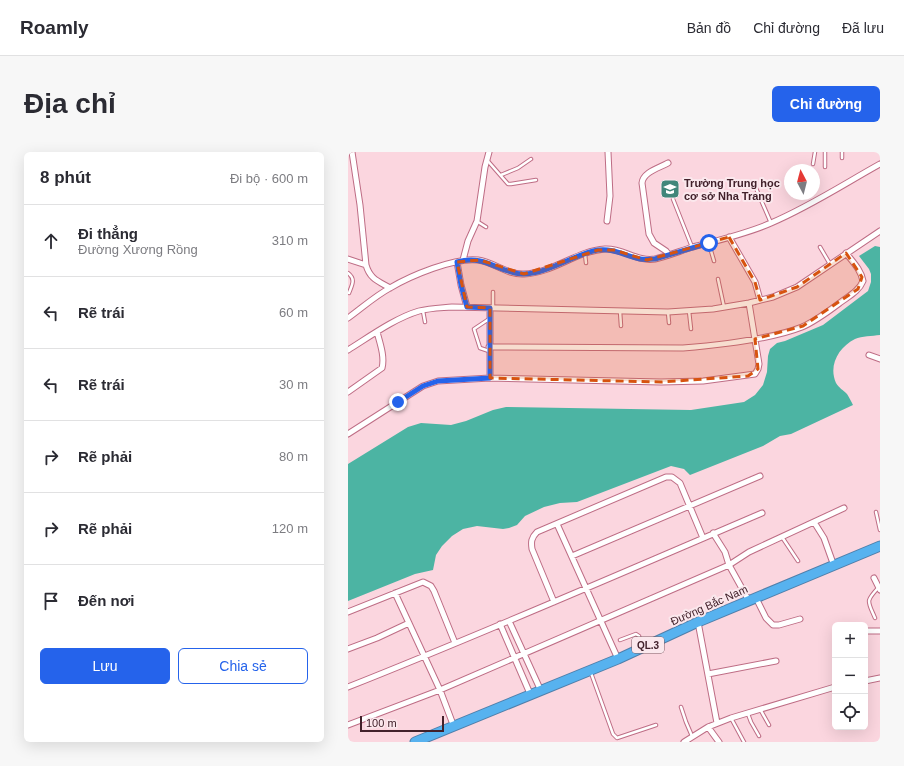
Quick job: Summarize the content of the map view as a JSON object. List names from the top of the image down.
{
  "streets": {
    "highway": ["Đường Bắc Nam", "QL.3"]
  },
  "places": {
    "school or university": ["Trường Trung học cơ sở Nha Trang"]
  },
  "scale_bar": "100 m",
  "north": "top",
  "page": {
    "header": "Roamly",
    "nav": ["Bản đồ", "Chỉ đường", "Đã lưu"],
    "buttons": [
      "Chỉ đường",
      ["Lưu", "Chia sẻ"]
    ],
    "title": "Địa chỉ",
    "heading": ["8 phút", "Đi bộ · 600 m"],
    "list": [
      ["Đi thẳng", "Đường Xương Rồng", "310 m"],
      ["Rẽ trái", "60 m"],
      ["Rẽ trái", "30 m"],
      ["Rẽ phải", "80 m"],
      ["Rẽ phải", "120 m"],
      "Đến nơi"
    ],
    "map_buttons": ["+", "−"],
    "scale": "100 m"
  }
}
